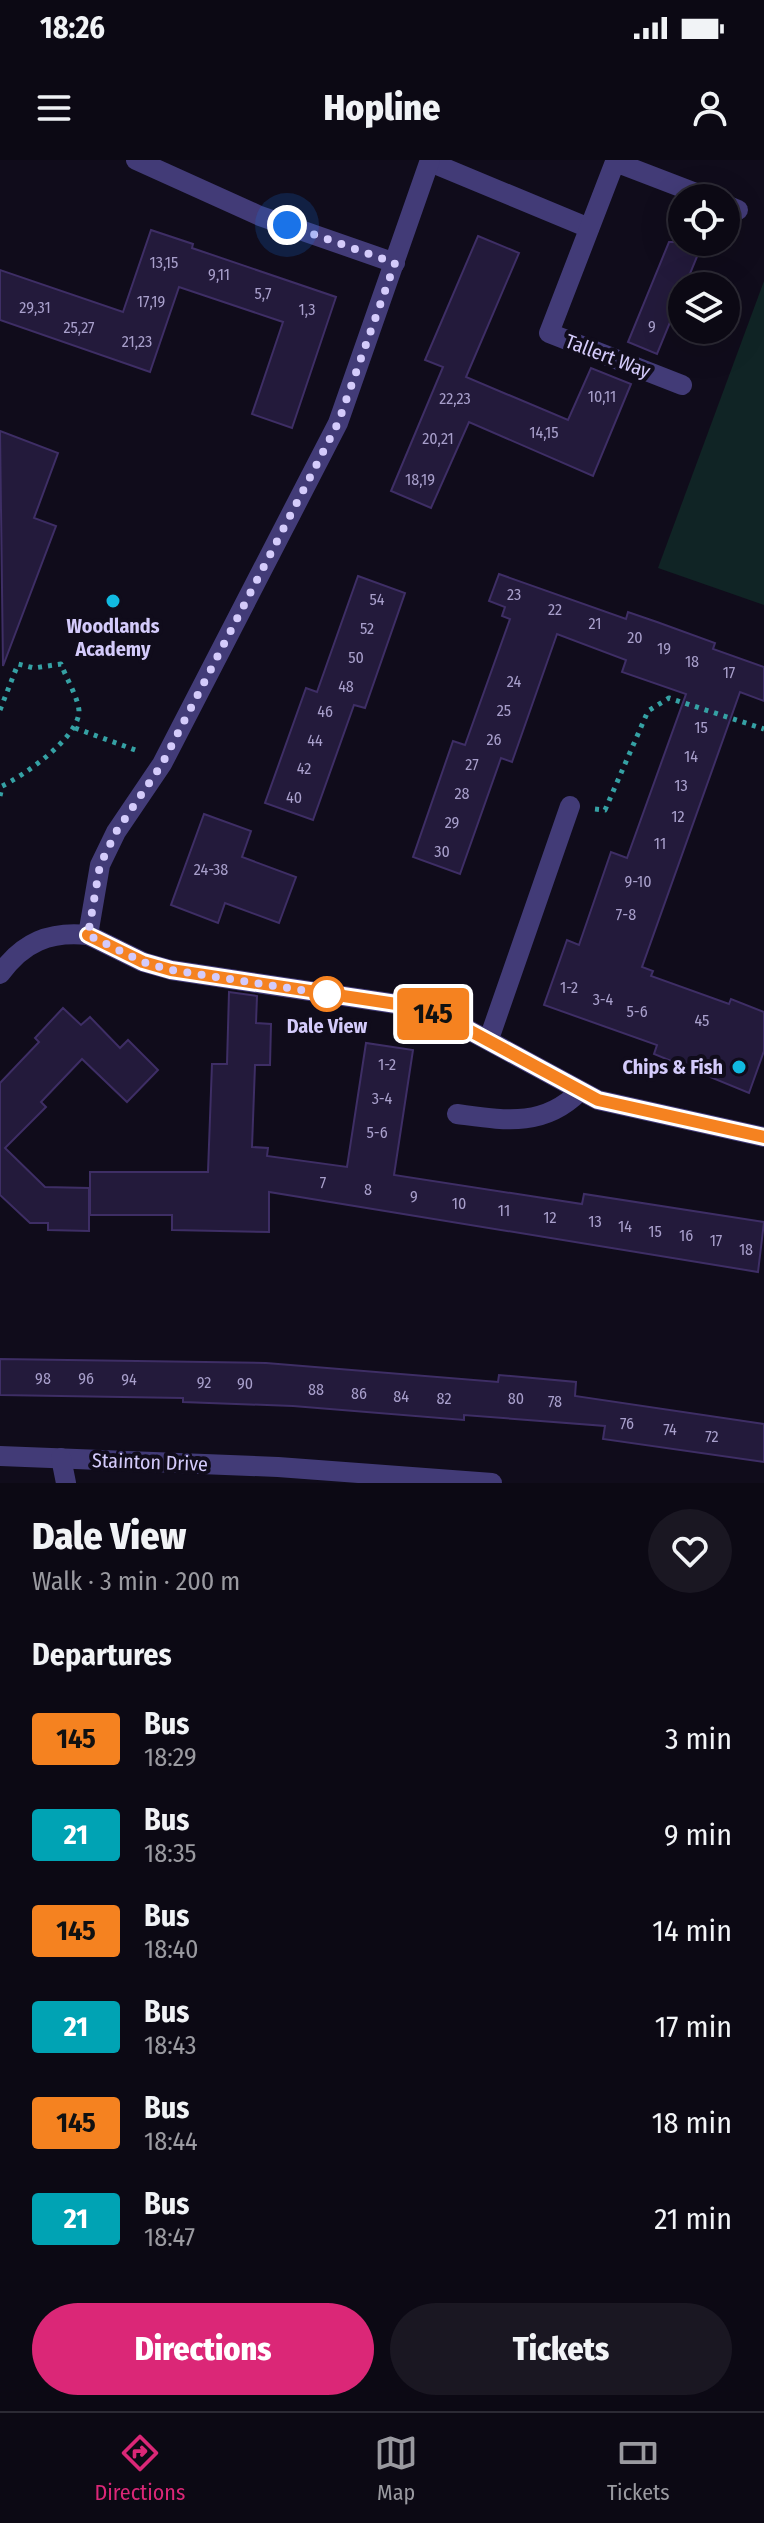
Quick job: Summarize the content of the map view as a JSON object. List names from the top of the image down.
{
  "streets": {
    "street": ["Tallert Way", "Stainton Drive"]
  },
  "places": ["Woodlands Academy", "Dale View", "Chips & Fish"],
  "lines": ["bus line 145"],
  "house_numbers": [
    "13,15",
    "9,11",
    "5,7",
    "17,19",
    "29,31",
    "1,3",
    "9",
    "25,27",
    "21,23",
    "10,11",
    "22,23",
    "14,15",
    "20,21",
    "18,19",
    "23",
    "54",
    "22",
    "21",
    "52",
    "20",
    "19",
    "50",
    "18",
    "17",
    "24",
    "48",
    "25",
    "46",
    "15",
    "26",
    "44",
    "14",
    "27",
    "42",
    "13",
    "28",
    "40",
    "12",
    "29",
    "11",
    "30",
    "24-38",
    "9-10",
    "7-8",
    "1-2",
    "3-4",
    "5-6",
    "45",
    "1-2",
    "3-4",
    "5-6",
    "7",
    "8",
    "9",
    "10",
    "11",
    "12",
    "13",
    "14",
    "15",
    "16",
    "17",
    "18",
    "98",
    "96",
    "94",
    "92",
    "90",
    "88",
    "86",
    "84",
    "82",
    "80",
    "78",
    "76",
    "74",
    "72"
  ],
  "page": {
    "status": "18:26",
    "header": "Hopline",
    "on_map": "145",
    "heading": [
      ["Dale View", "Walk · 3 min · 200 m"],
      "Departures"
    ],
    "list": [
      {
        "mark": "145",
        "name": "Bus",
        "note": "18:29",
        "value": "3 min"
      },
      {
        "mark": "21",
        "name": "Bus",
        "note": "18:35",
        "value": "9 min"
      },
      {
        "mark": "145",
        "name": "Bus",
        "note": "18:40",
        "value": "14 min"
      },
      {
        "mark": "21",
        "name": "Bus",
        "note": "18:43",
        "value": "17 min"
      },
      {
        "mark": "145",
        "name": "Bus",
        "note": "18:44",
        "value": "18 min"
      },
      {
        "mark": "21",
        "name": "Bus",
        "note": "18:47",
        "value": "21 min"
      }
    ],
    "buttons": ["Directions", "Tickets"],
    "tabs": ["Directions", "Map", "Tickets"]
  }
}
